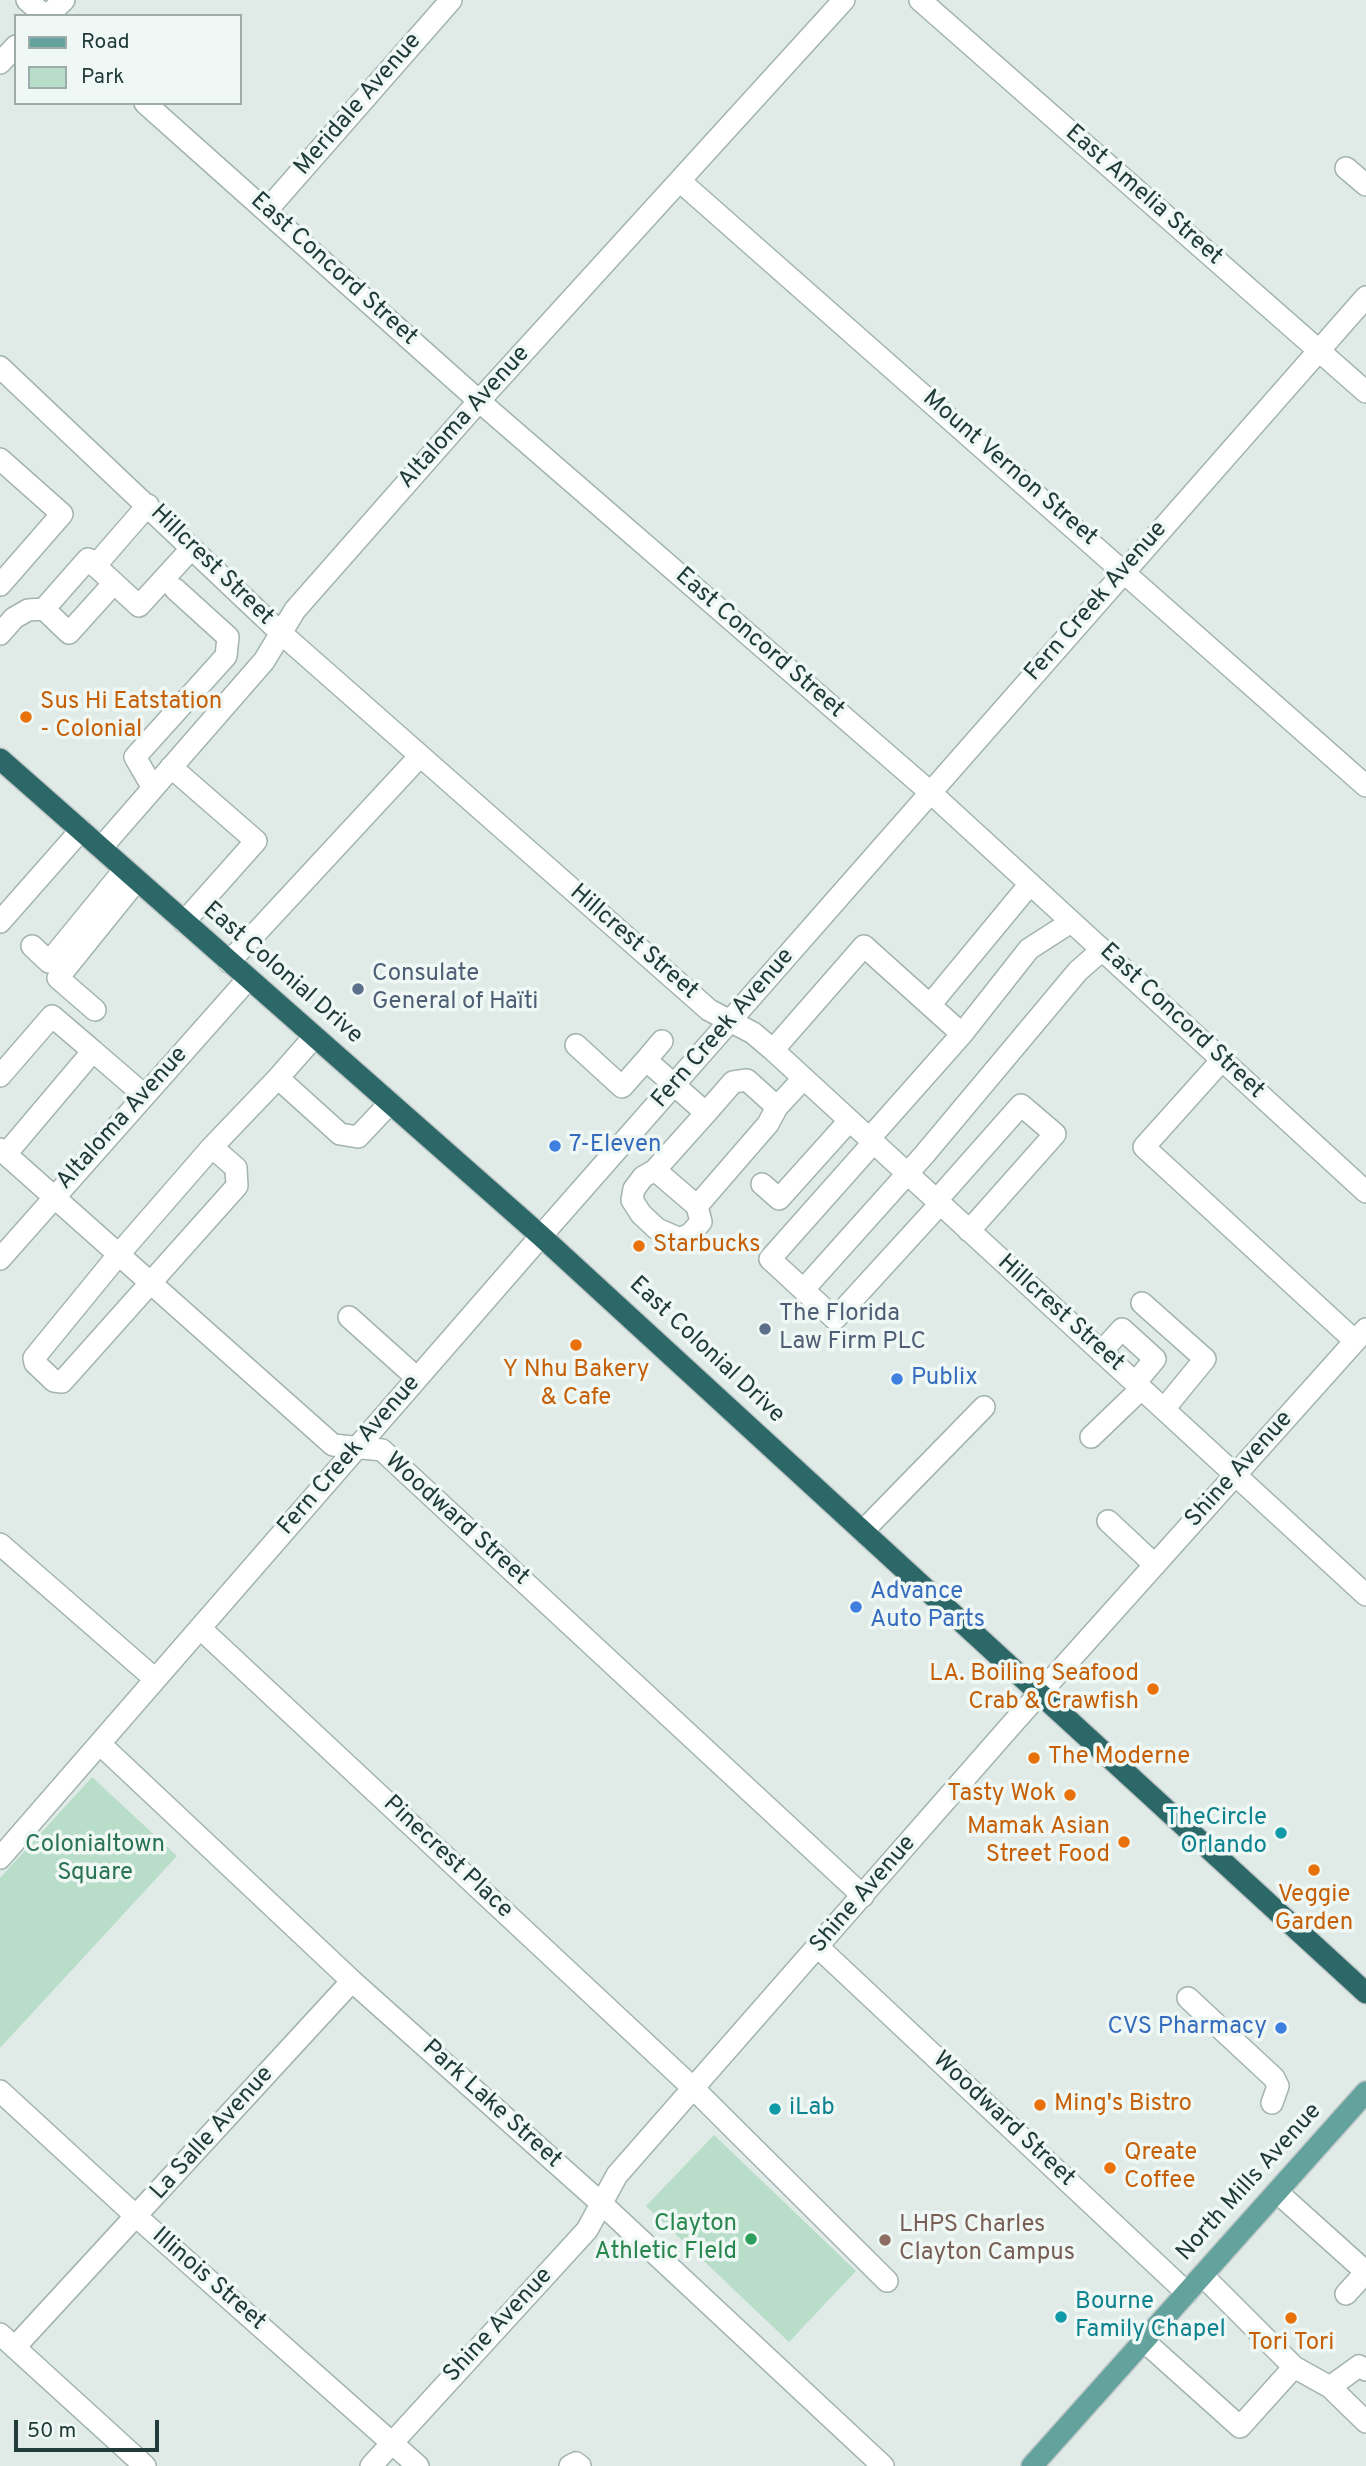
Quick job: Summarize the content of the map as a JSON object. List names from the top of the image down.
{
  "streets": {
    "highway": ["East Colonial Drive"],
    "main road": ["North Mills Avenue"],
    "street": [
      "Meridale Avenue",
      "East Amelia Street",
      "East Concord Street",
      "Altaloma Avenue",
      "Mount Vernon Street",
      "Hillcrest Street",
      "Fern Creek Avenue",
      "Shine Avenue",
      "Woodward Street",
      "Pinecrest Place",
      "Park Lake Street",
      "La Salle Avenue",
      "Illinois Street"
    ]
  },
  "crossings": [
    ["Meridale Avenue", "East Concord Street"],
    ["East Amelia Street", "Fern Creek Avenue"],
    ["East Concord Street", "Altaloma Avenue"],
    ["East Concord Street", "Fern Creek Avenue"],
    ["Altaloma Avenue", "Mount Vernon Street"],
    ["Altaloma Avenue", "Hillcrest Street"],
    ["Altaloma Avenue", "East Colonial Drive"],
    ["Altaloma Avenue", "Woodward Street"],
    ["Mount Vernon Street", "Fern Creek Avenue"],
    ["Hillcrest Street", "Fern Creek Avenue"],
    ["Hillcrest Street", "Shine Avenue"],
    ["Fern Creek Avenue", "East Colonial Drive"],
    ["Fern Creek Avenue", "Woodward Street"],
    ["Fern Creek Avenue", "Pinecrest Place"],
    ["Fern Creek Avenue", "Park Lake Street"],
    ["East Colonial Drive", "Shine Avenue"],
    ["Shine Avenue", "Woodward Street"],
    ["Shine Avenue", "Pinecrest Place"],
    ["Shine Avenue", "Park Lake Street"],
    ["Shine Avenue", "Illinois Street"],
    ["Woodward Street", "North Mills Avenue"],
    ["Park Lake Street", "La Salle Avenue"],
    ["La Salle Avenue", "Illinois Street"]
  ],
  "parks": ["Colonialtown Square"],
  "places": [
    "Sus Hi Eatstation - Colonial",
    "Consulate General of Haïti",
    "7-Eleven",
    "Starbucks",
    "The Florida Law Firm PLC",
    "Y Nhu Bakery & Cafe",
    "Publix",
    "Advance Auto Parts",
    "LA. Boiling Seafood Crab & Crawfish",
    "The Moderne",
    "Tasty Wok",
    "TheCircle Orlando",
    "Mamak Asian Street Food",
    "Veggie Garden",
    "CVS Pharmacy",
    "Ming's Bistro",
    "iLab",
    "Qreate Coffee",
    "Clayton Athletic FIeld",
    "LHPS Charles Clayton Campus",
    "Bourne Family Chapel",
    "Tori Tori"
  ],
  "legend": ["Road", "Park"],
  "scale_bar": "50 m"
}
